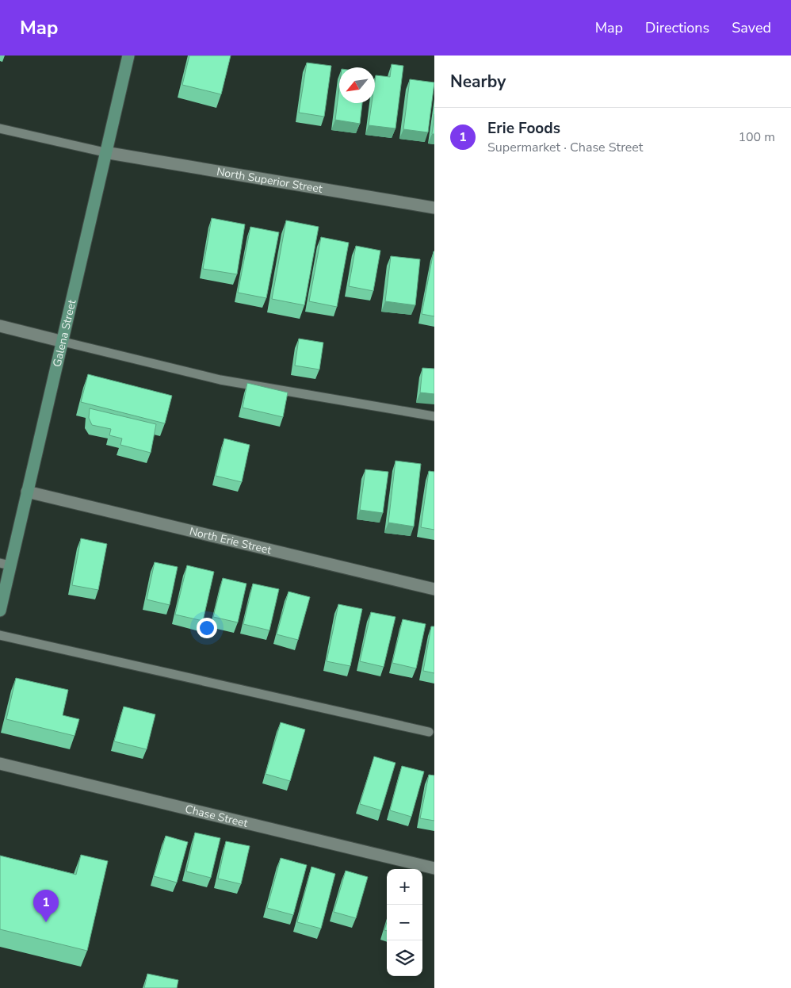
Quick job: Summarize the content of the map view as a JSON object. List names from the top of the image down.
{
  "streets": {
    "main road": ["Galena Street"],
    "street": ["North Superior Street", "North Erie Street", "Chase Street"]
  },
  "crossings": [
    ["North Superior Street", "Galena Street"],
    ["Galena Street", "North Erie Street"]
  ],
  "north": "bottom left",
  "page": {
    "header": "Map",
    "nav": ["Map", "Directions", "Saved"],
    "heading": "Nearby",
    "list": [
      {
        "mark": "1",
        "name": "Erie Foods",
        "note": "Supermarket · Chase Street",
        "value": "100 m"
      }
    ],
    "map_buttons": ["+", "−"],
    "pins": "1"
  }
}
